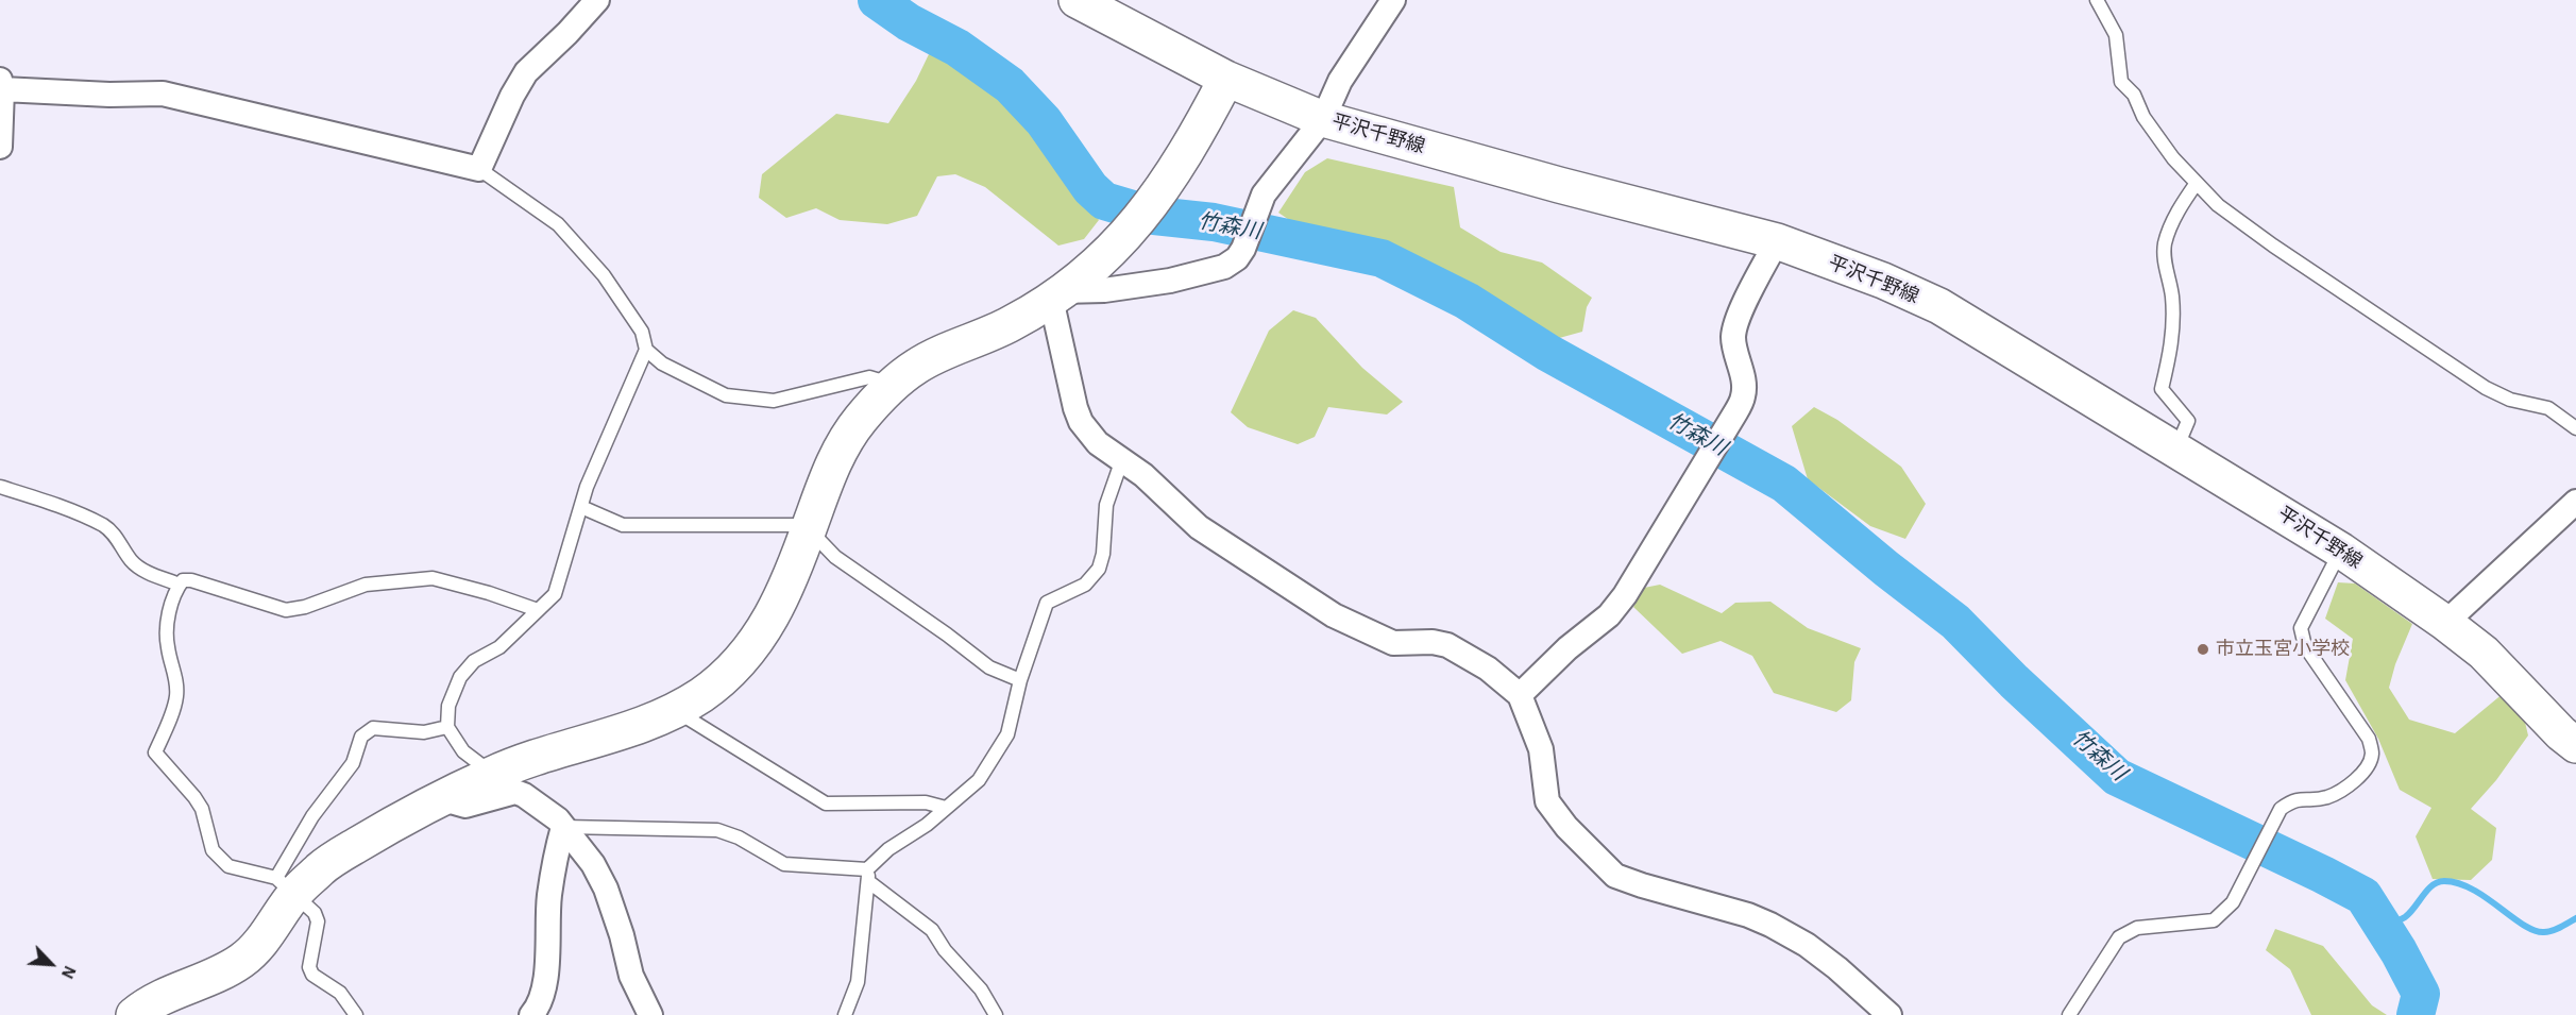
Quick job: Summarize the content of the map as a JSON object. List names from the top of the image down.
{
  "streets": {
    "main road": ["平沢千野線"]
  },
  "water": ["竹森川"],
  "places": ["市立玉宮小学校"],
  "north": "bottom right"
}
